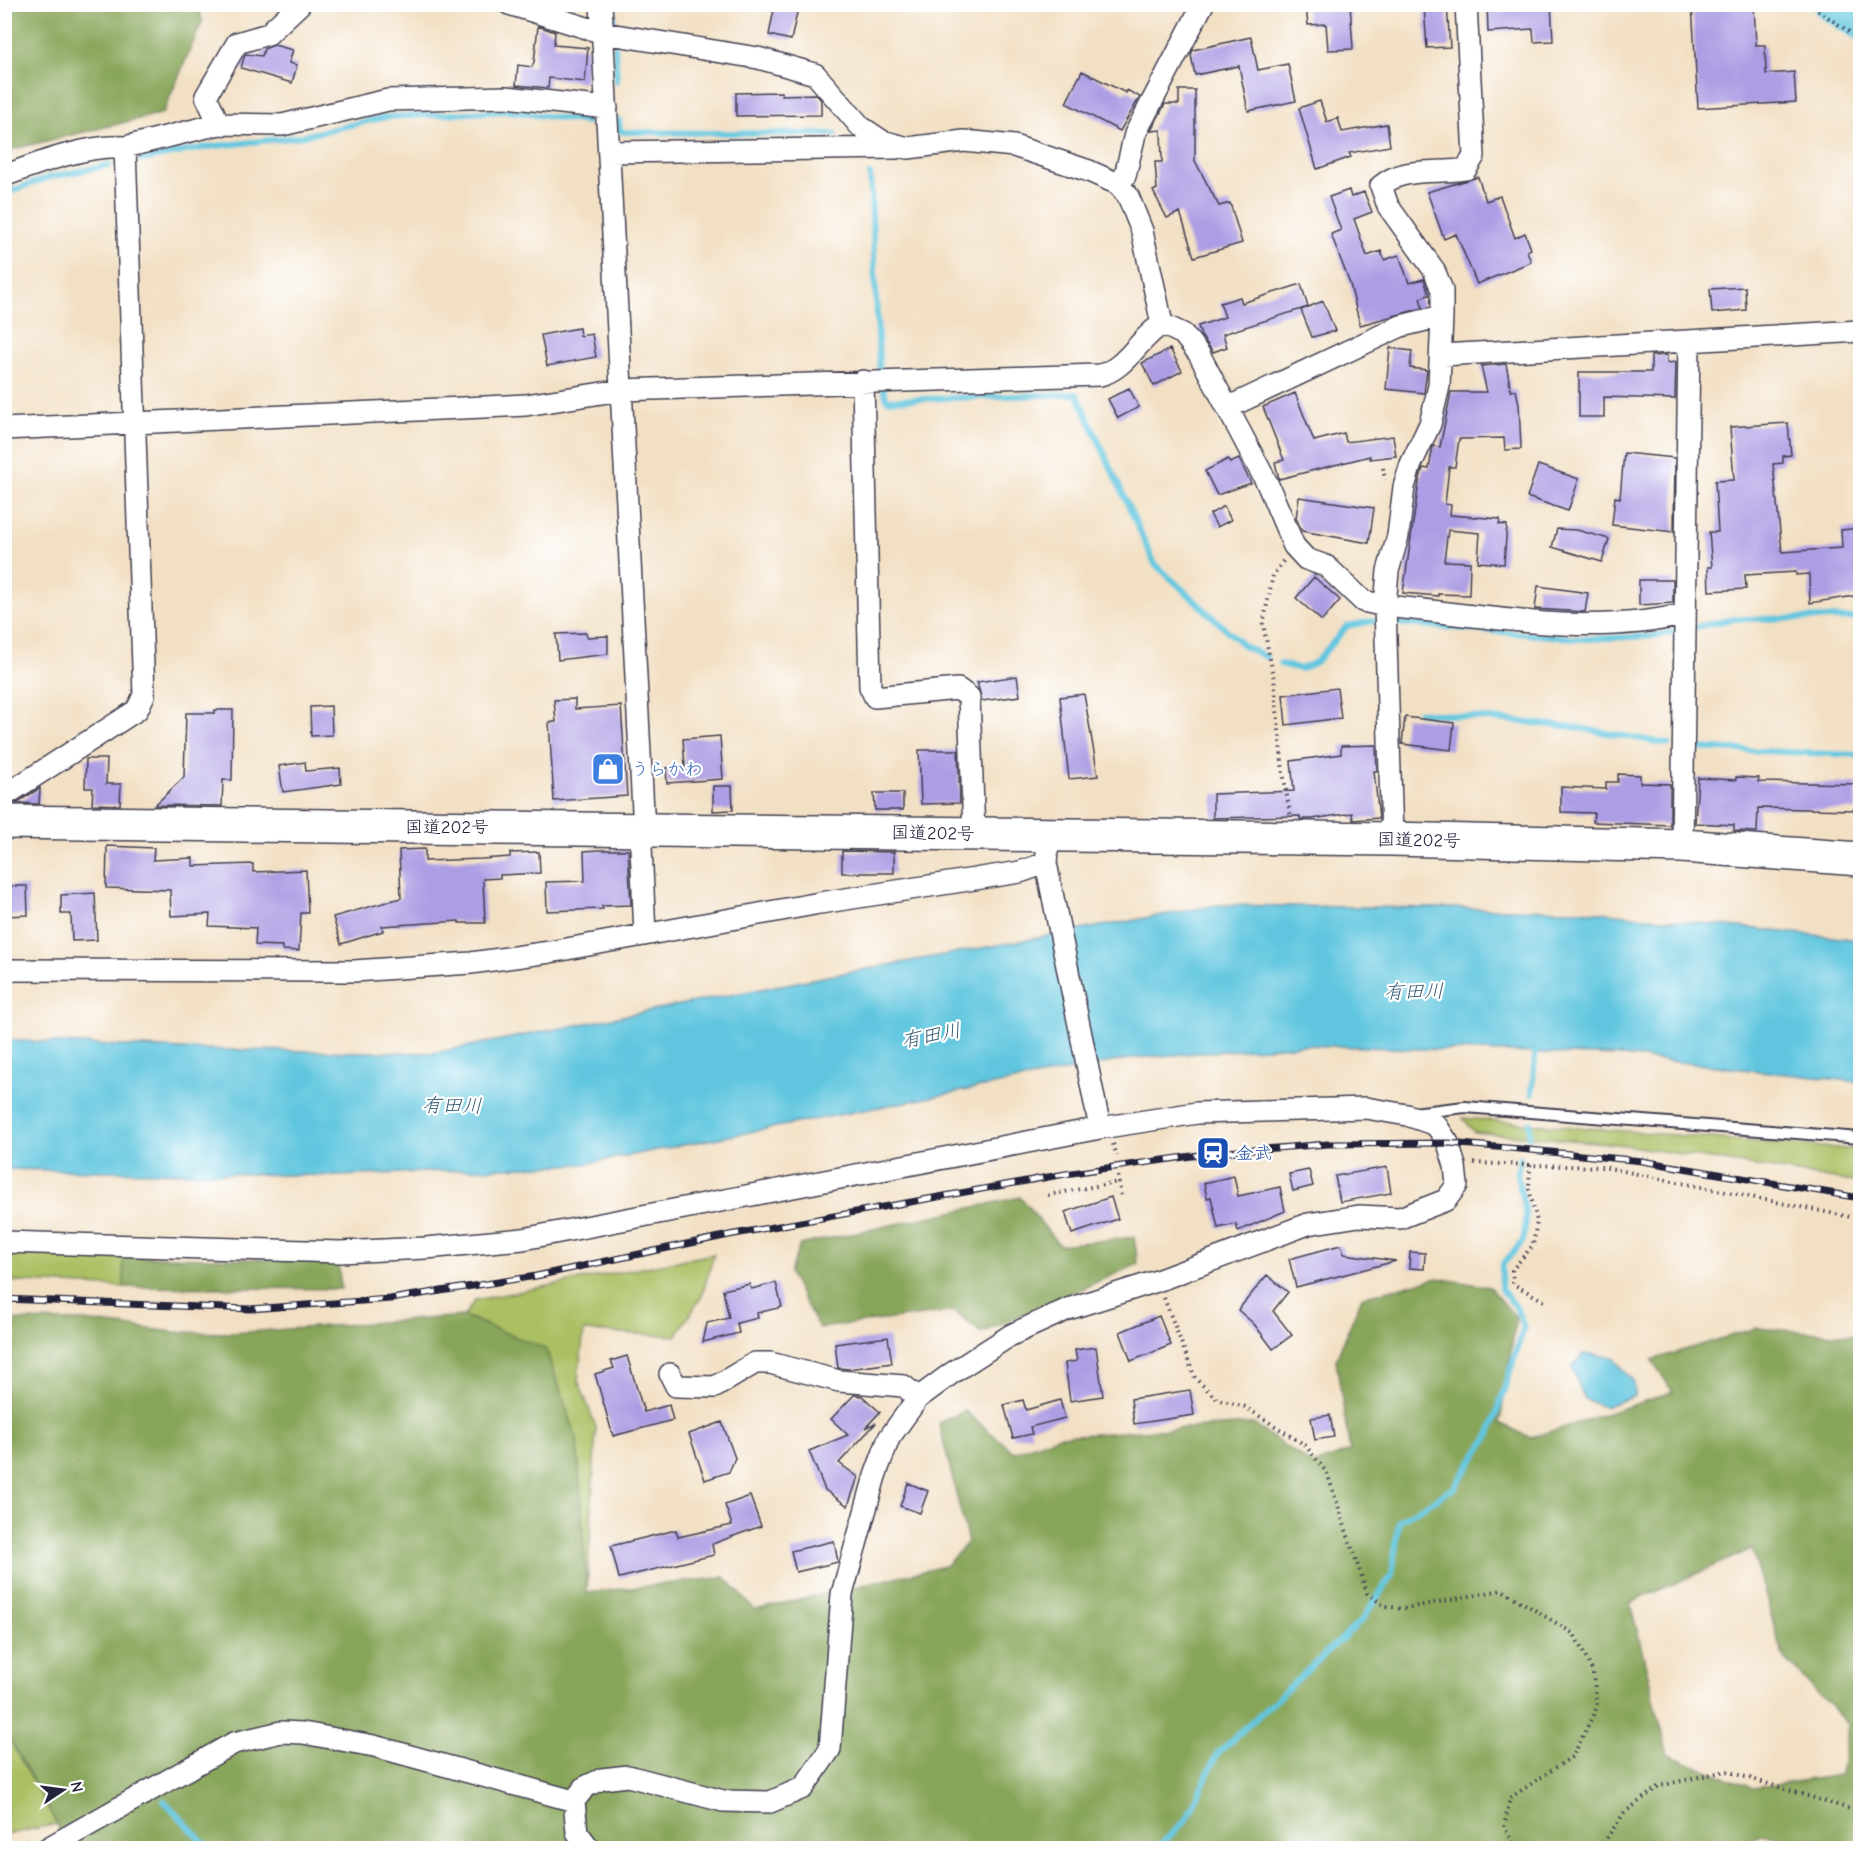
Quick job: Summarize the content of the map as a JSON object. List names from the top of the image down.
{
  "streets": {
    "highway": ["国道202号"]
  },
  "water": ["有田川"],
  "places": {
    "shop": ["うらかわ"],
    "station": ["金武"]
  },
  "north": "right"
}
